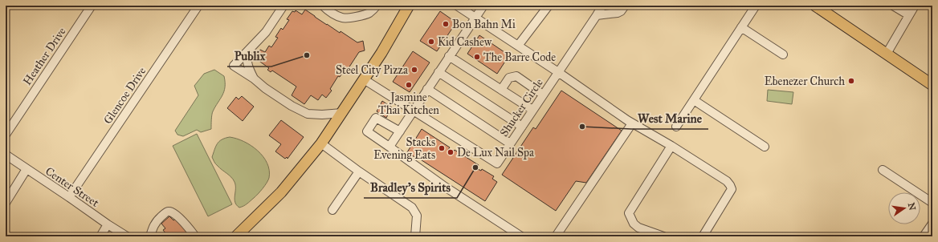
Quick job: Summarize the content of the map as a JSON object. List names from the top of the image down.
{
  "streets": {
    "street": [
      "Heather Drive",
      "Glencoe Drive",
      "Shucker Circle",
      "Center Street"
    ]
  },
  "crossings": [
    ["Glencoe Drive", "Center Street"]
  ],
  "places": [
    "Bon Bahn Mi",
    "Kid Cashew",
    "Publix",
    "The Barre Code",
    "Steel City Pizza",
    "Ebenezer Church",
    "Jasmine Thai Kitchen",
    "West Marine",
    "Stacks Evening Eats",
    "De Lux Nail Spa",
    "Bradley’s Spirits"
  ],
  "north": "right"
}
